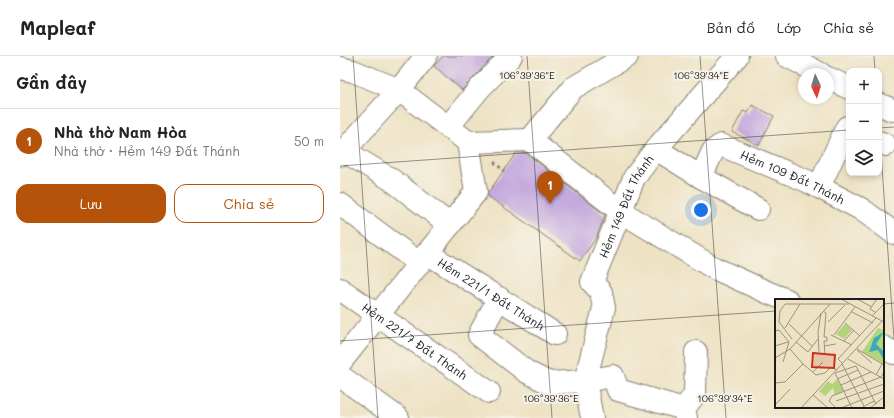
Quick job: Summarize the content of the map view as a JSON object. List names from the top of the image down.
{
  "streets": {
    "street": [
      "Hẻm 109 Đất Thánh",
      "Hẻm 149 Đất Thánh",
      "Hẻm 221/1 Đất Thánh",
      "Hẻm 221/7 Đất Thánh"
    ]
  },
  "north": "bottom",
  "page": {
    "header": "Mapleaf",
    "nav": ["Bản đồ", "Lớp", "Chia sẻ"],
    "heading": "Gần đây",
    "map_buttons": ["+", "−"],
    "list": [
      {
        "mark": "1",
        "name": "Nhà thờ Nam Hòa",
        "note": "Nhà thờ · Hẻm 149 Đất Thánh",
        "value": "50 m"
      }
    ],
    "pins": "1",
    "buttons": ["Lưu", "Chia sẻ"]
  },
  "coordinates": ["106°39'36\"E", "106°39'34\"E"]
}
